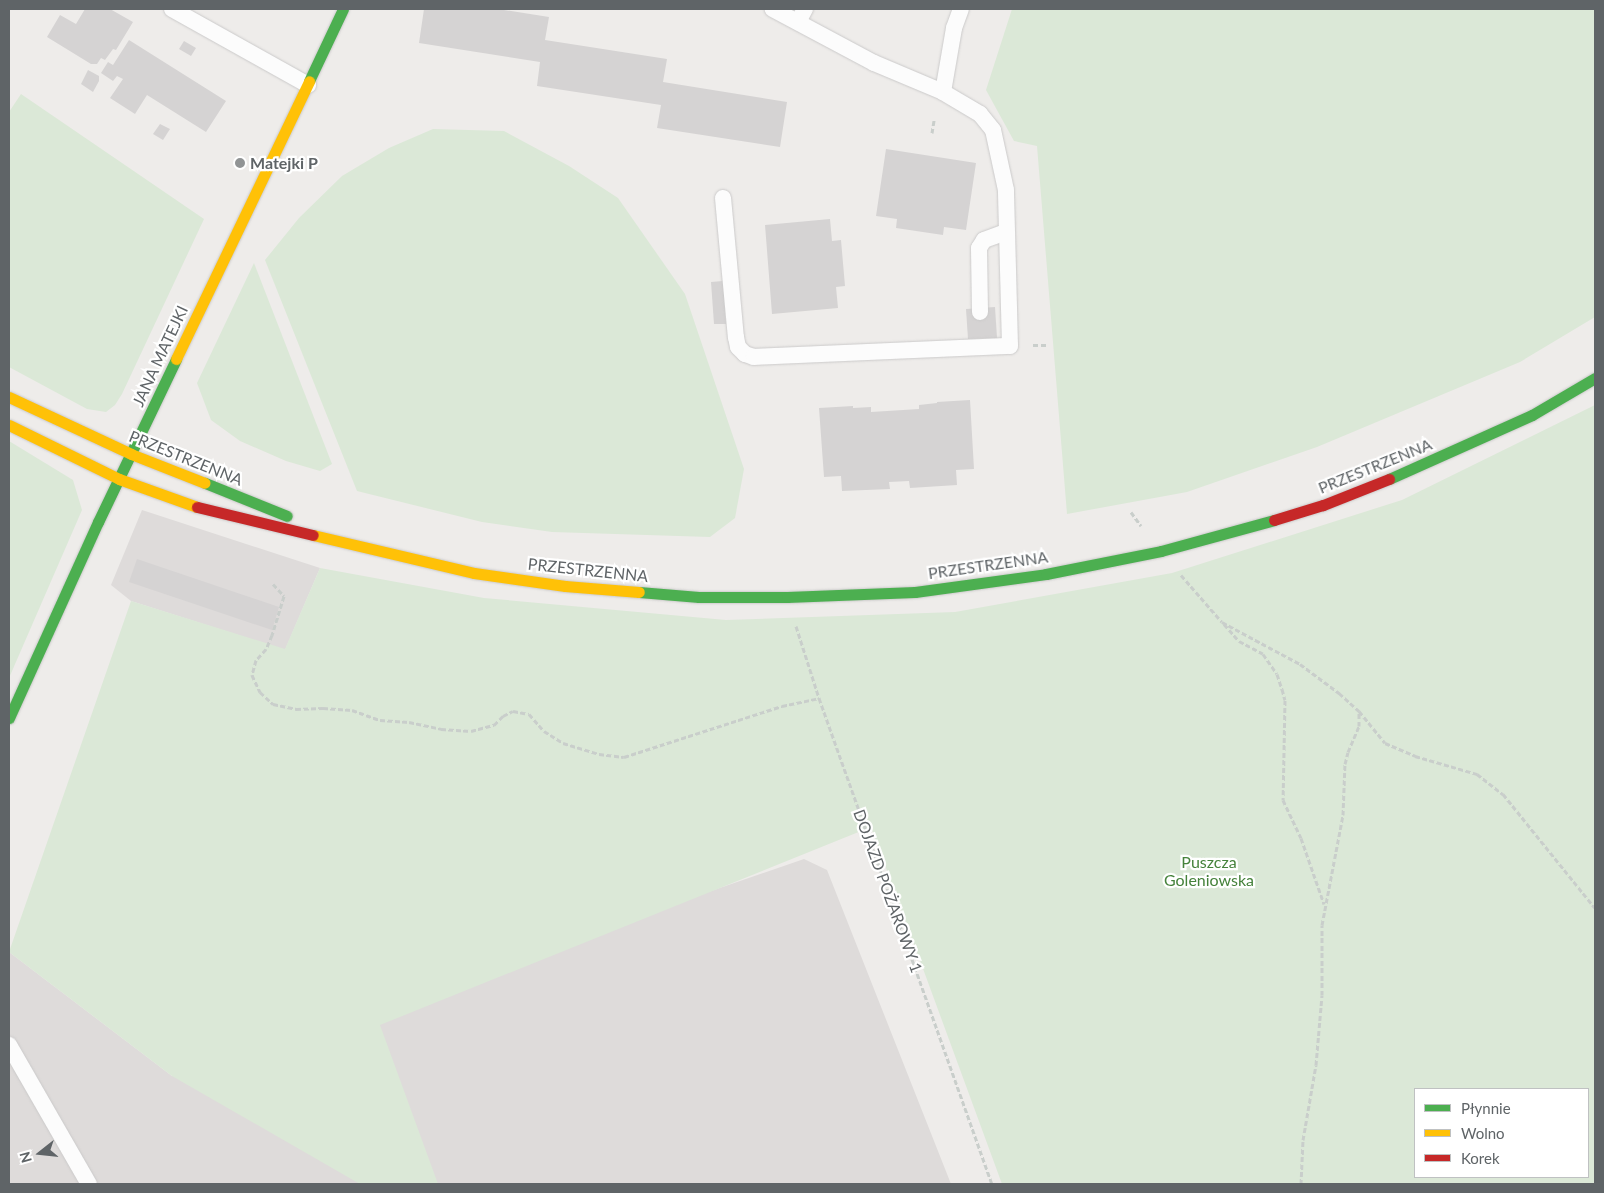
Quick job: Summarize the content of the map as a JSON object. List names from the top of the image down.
{
  "streets": {
    "street": ["JANA MATEJKI", "PRZESTRZENNA"],
    "path": ["DOJAZD POŻAROWY 1"]
  },
  "crossings": [
    ["JANA MATEJKI", "PRZESTRZENNA"],
    ["PRZESTRZENNA", "DOJAZD POŻAROWY 1"]
  ],
  "parks": ["Puszcza Goleniowska"],
  "places": ["Matejki P"],
  "legend": ["Płynnie", "Wolno", "Korek"],
  "north": "left"
}
